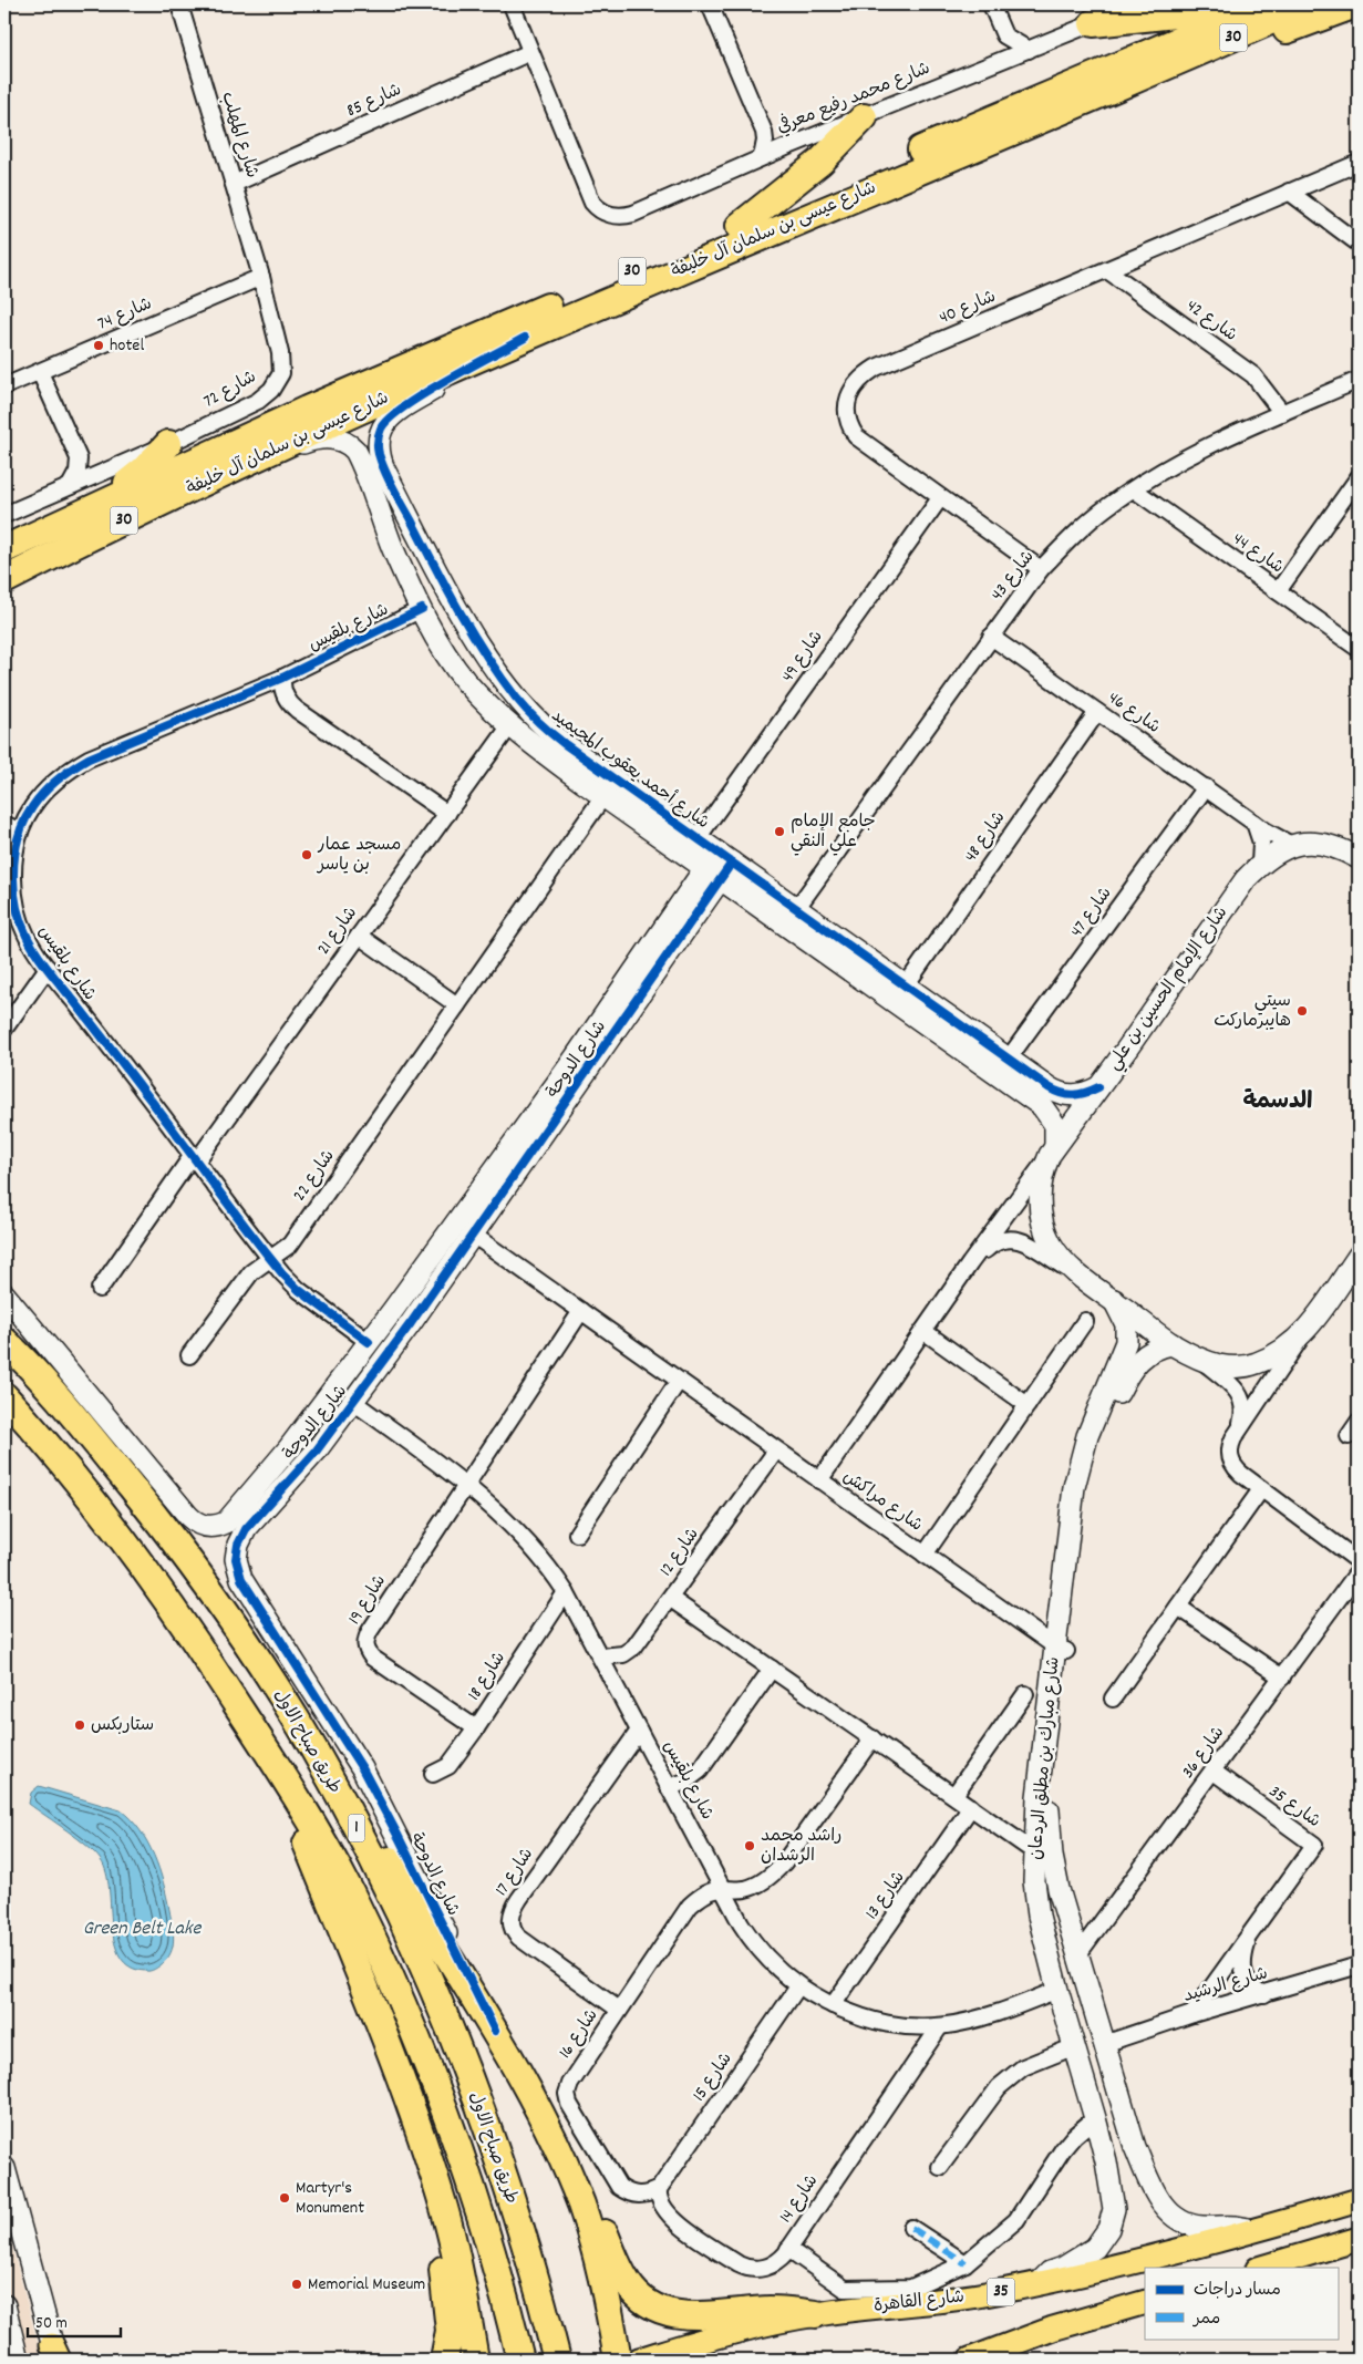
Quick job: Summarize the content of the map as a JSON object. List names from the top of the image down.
{
  "streets": {
    "highway": [
      "30",
      "شارع عيسى بن سلمان آل خليفة",
      "طريق صباح الاول",
      "1"
    ],
    "main road": ["35", "شارع القاهرة"],
    "street": [
      "شارع محمد رفيع معرفي",
      "شارع 85",
      "شارع المهلب",
      "شارع 40",
      "شارع 74",
      "شارع 42",
      "شارع 72",
      "شارع 44",
      "شارع 43",
      "شارع بلقيس",
      "شارع 49",
      "شارع 46",
      "شارع أحمد يعقوب المحيميد",
      "شارع 48",
      "شارع 47",
      "شارع 21",
      "شارع الإمام الحسين بن علي",
      "شارع الدوحة",
      "شارع 22",
      "شارع مراكش",
      "شارع 12",
      "شارع 19",
      "شارع 18",
      "شارع 36",
      "شارع مبارك بن مطلق الردعان",
      "شارع 35",
      "شارع 17",
      "شارع 13",
      "شارع الرشيد",
      "شارع 16",
      "شارع 15",
      "شارع 14"
    ]
  },
  "crossings": [
    ["شارع محمد رفيع معرفي", "شارع 85"],
    ["شارع 85", "شارع المهلب"],
    ["شارع المهلب", "شارع 74"],
    ["شارع المهلب", "شارع 72"],
    ["شارع عيسى بن سلمان آل خليفة", "شارع أحمد يعقوب المحيميد"],
    ["شارع 40", "شارع 42"],
    ["شارع 40", "شارع 43"],
    ["شارع 40", "شارع 49"],
    ["شارع 74", "شارع 72"],
    ["شارع 42", "شارع 43"],
    ["شارع 44", "شارع 43"],
    ["شارع 43", "شارع 46"],
    ["شارع 43", "شارع أحمد يعقوب المحيميد"],
    ["شارع بلقيس", "شارع أحمد يعقوب المحيميد"],
    ["شارع بلقيس", "شارع 21"],
    ["شارع بلقيس", "شارع الدوحة"],
    ["شارع بلقيس", "شارع 22"],
    ["شارع بلقيس", "شارع 12"],
    ["شارع بلقيس", "شارع 19"],
    ["شارع بلقيس", "شارع 18"],
    ["شارع بلقيس", "شارع مبارك بن مطلق الردعان"],
    ["شارع بلقيس", "شارع 17"],
    ["شارع بلقيس", "شارع 13"],
    ["شارع بلقيس", "شارع 16"],
    ["شارع بلقيس", "شارع 15"],
    ["شارع بلقيس", "شارع 14"],
    ["شارع 49", "شارع أحمد يعقوب المحيميد"],
    ["شارع 46", "شارع 48"],
    ["شارع 46", "شارع 47"],
    ["شارع 46", "شارع الإمام الحسين بن علي"],
    ["شارع أحمد يعقوب المحيميد", "شارع 48"],
    ["شارع أحمد يعقوب المحيميد", "شارع 47"],
    ["شارع أحمد يعقوب المحيميد", "شارع 21"],
    ["شارع أحمد يعقوب المحيميد", "شارع الإمام الحسين بن علي"],
    ["شارع أحمد يعقوب المحيميد", "شارع الدوحة"],
    ["شارع أحمد يعقوب المحيميد", "شارع 22"],
    ["شارع الإمام الحسين بن علي", "شارع مبارك بن مطلق الردعان"],
    ["شارع الدوحة", "شارع مراكش"],
    ["شارع مراكش", "شارع 12"],
    ["شارع مراكش", "شارع مبارك بن مطلق الردعان"],
    ["شارع 19", "شارع 18"],
    ["شارع 36", "شارع مبارك بن مطلق الردعان"],
    ["شارع 36", "شارع 35"],
    ["شارع مبارك بن مطلق الردعان", "شارع الرشيد"],
    ["شارع مبارك بن مطلق الردعان", "شارع القاهرة"],
    ["شارع 35", "شارع الرشيد"],
    ["شارع 17", "شارع 16"],
    ["شارع 16", "شارع 15"],
    ["شارع 16", "شارع 14"],
    ["شارع 15", "شارع 14"]
  ],
  "districts": ["الدسمة"],
  "water": ["Green Belt Lake"],
  "places": [
    "hotel",
    "جامع الإمام علي النقي",
    "مسجد عمار بن ياسر",
    "سيتي هايبرماركت",
    "ستاربكس",
    "راشد محمد الرشدان",
    "Martyr's Monument",
    "Memorial Museum"
  ],
  "legend": ["مسار دراجات", "ممر"],
  "scale_bar": "50 m"
}
